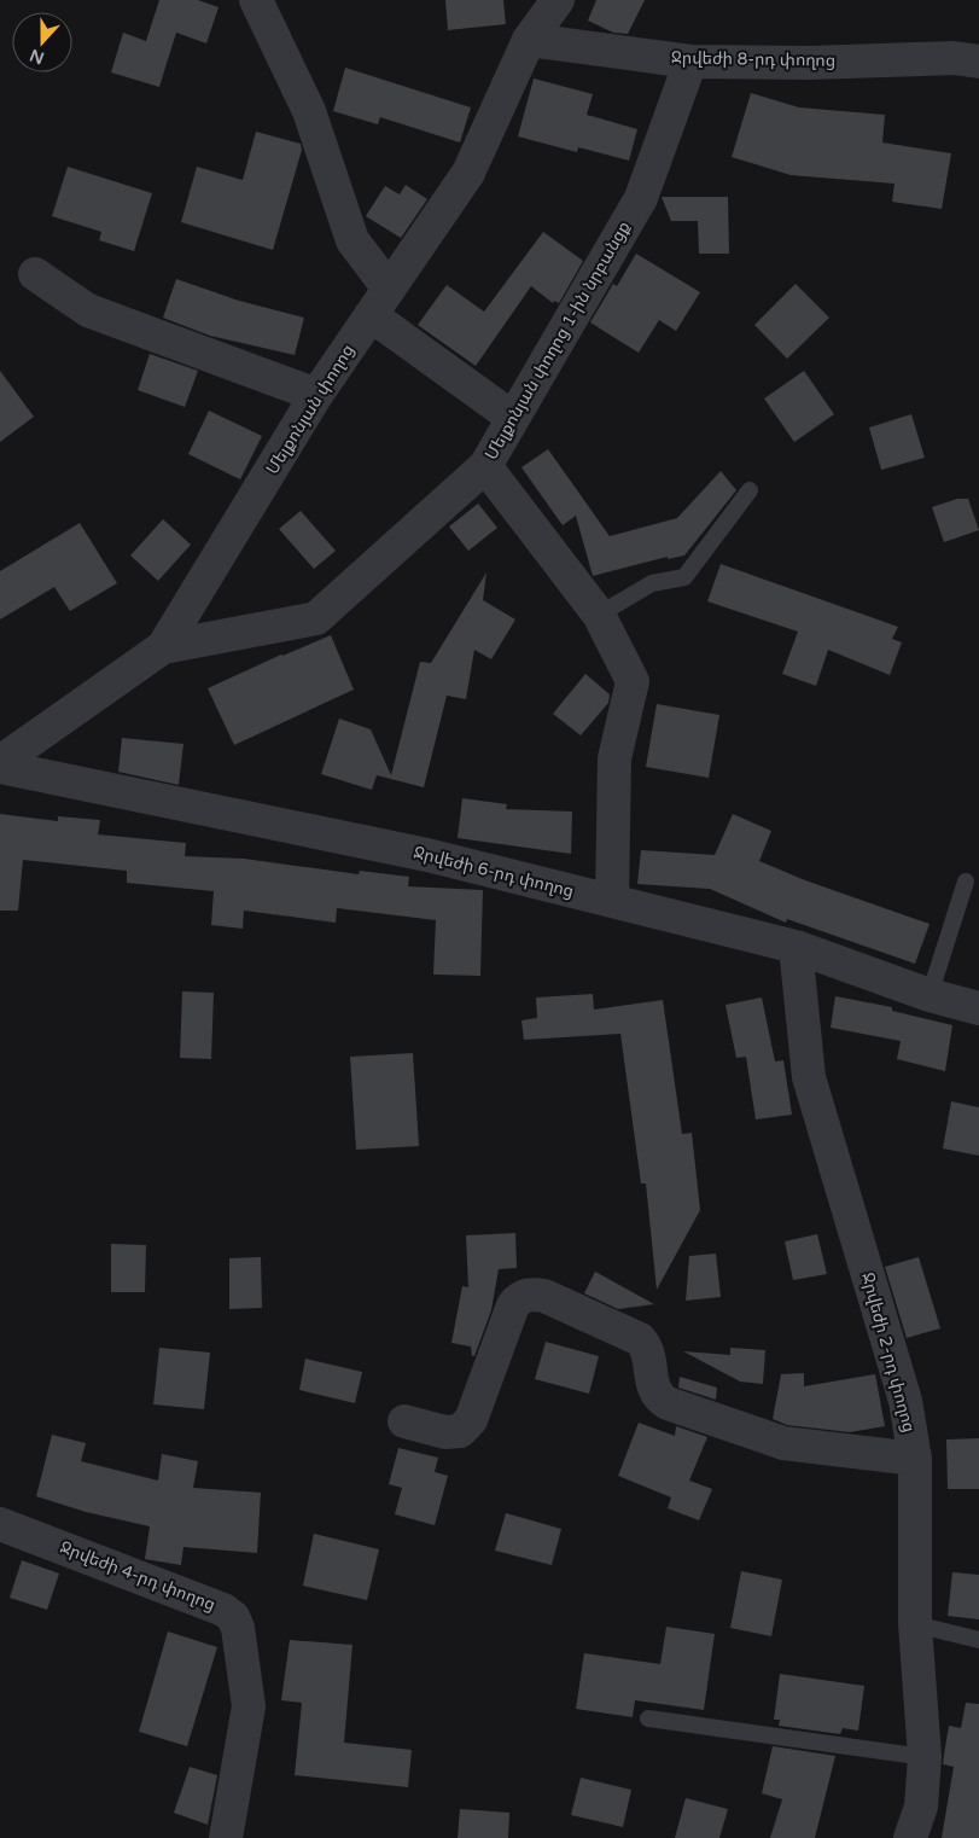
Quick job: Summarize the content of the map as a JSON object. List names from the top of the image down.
{
  "streets": {
    "street": [
      "Ջրվեժի 8-րդ փողոց",
      "Մելքոնյան փողոց 1-ին նրբանցք",
      "Մելքոնյան փողոց",
      "Ջրվեժի 6-րդ փողոց",
      "Ջրվեժի 2-րդ փողոց",
      "Ջրվեժի 4-րդ փողոց"
    ]
  },
  "crossings": [
    ["Ջրվեժի 8-րդ փողոց", "Մելքոնյան փողոց 1-ին նրբանցք"],
    ["Ջրվեժի 8-րդ փողոց", "Մելքոնյան փողոց"],
    ["Մելքոնյան փողոց 1-ին նրբանցք", "Մելքոնյան փողոց"],
    ["Մելքոնյան փողոց", "Ջրվեժի 6-րդ փողոց"],
    ["Ջրվեժի 6-րդ փողոց", "Ջրվեժի 2-րդ փողոց"]
  ],
  "north": "bottom"
}
